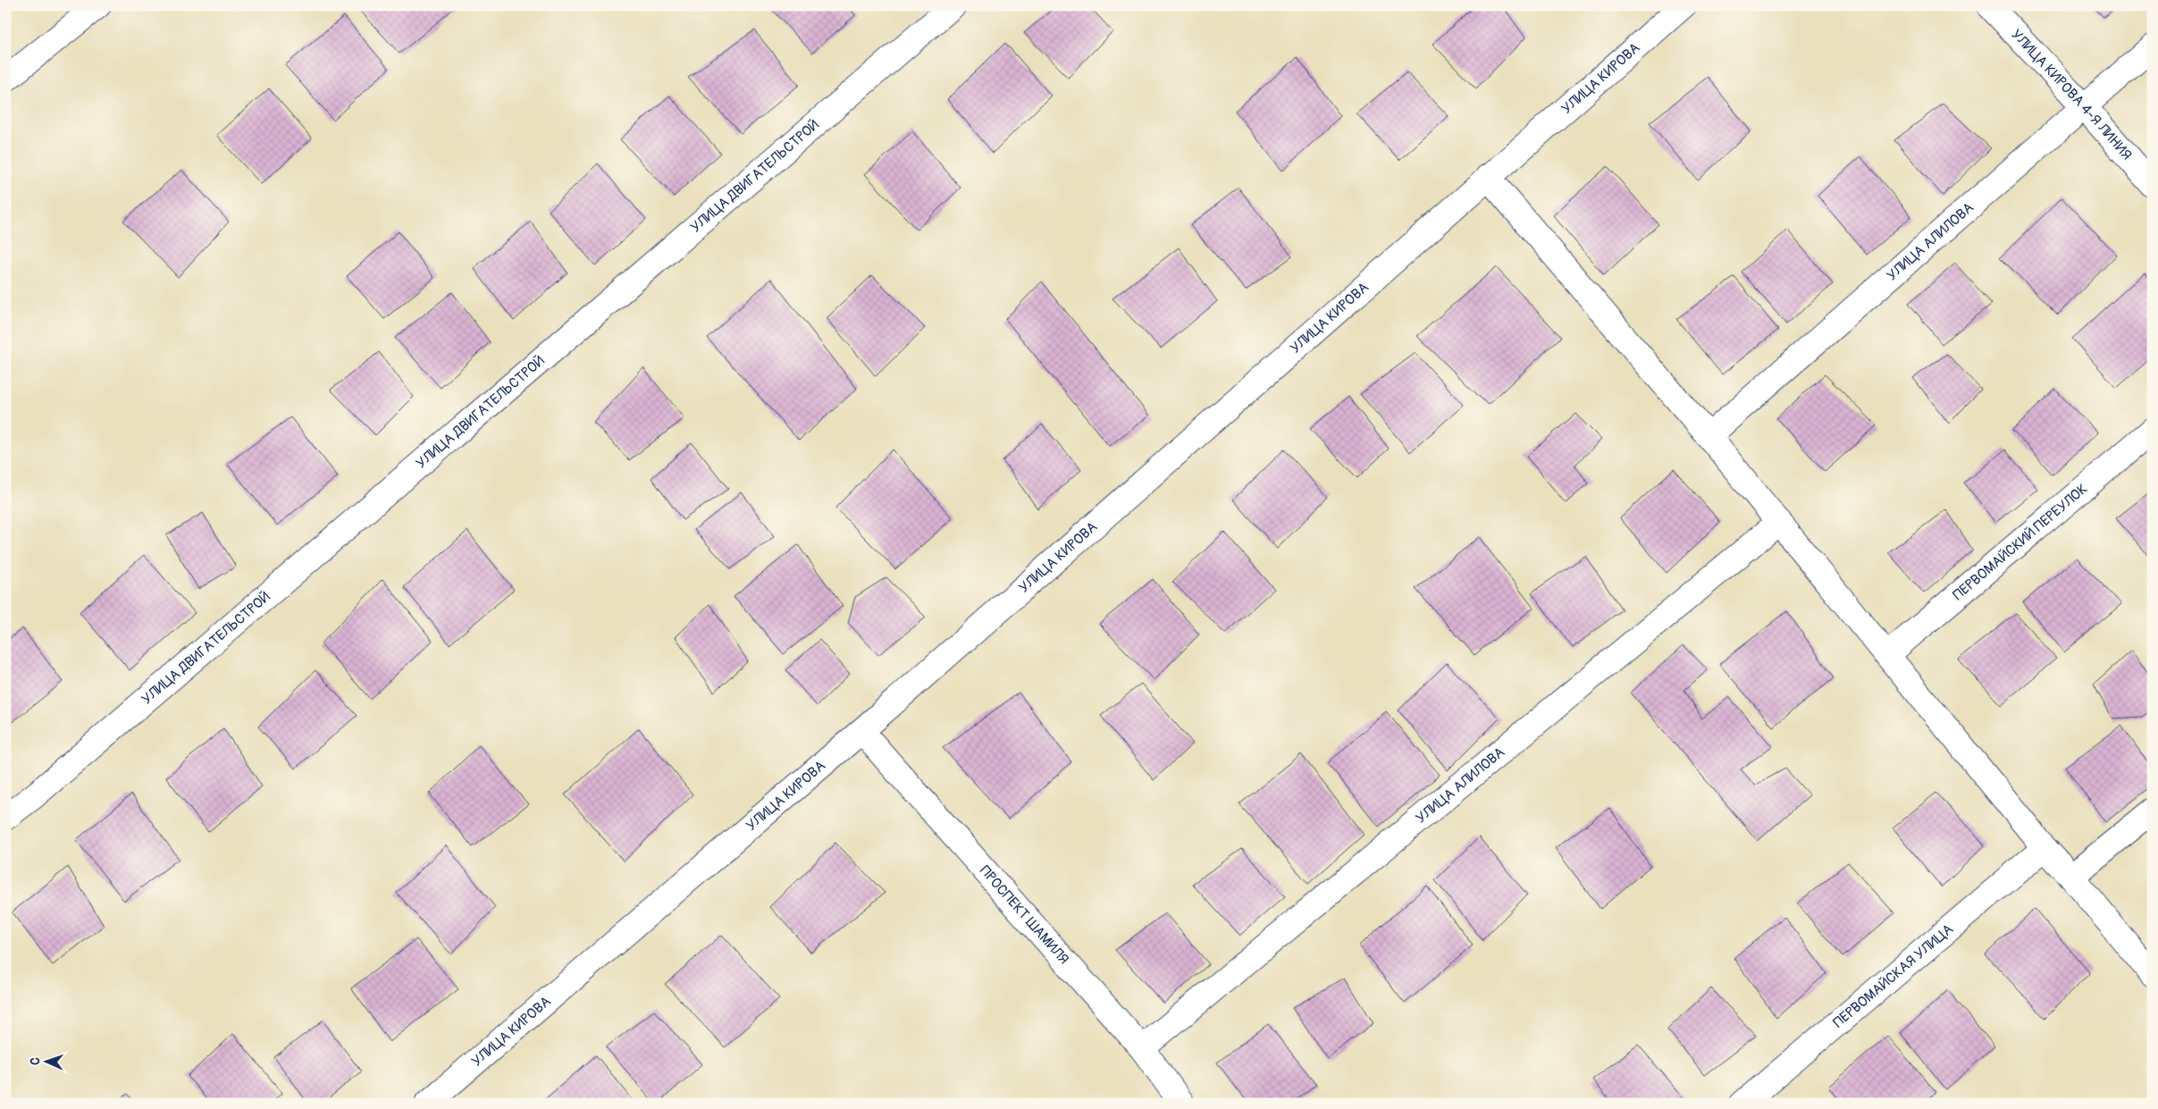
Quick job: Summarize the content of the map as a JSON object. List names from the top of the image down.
{
  "streets": {
    "street": [
      "УЛИЦА КИРОВА",
      "УЛИЦА КИРОВА 4-Я ЛИНИЯ",
      "УЛИЦА ДВИГАТЕЛЬСТРОЙ",
      "УЛИЦА АЛИЛОВА",
      "ПЕРВОМАЙСКИЙ ПЕРЕУЛОК",
      "ПРОСПЕКТ ШАМИЛЯ",
      "ПЕРВОМАЙСКАЯ УЛИЦА"
    ]
  },
  "crossings": [
    ["УЛИЦА КИРОВА", "ПРОСПЕКТ ШАМИЛЯ"],
    ["УЛИЦА КИРОВА 4-Я ЛИНИЯ", "УЛИЦА АЛИЛОВА"],
    ["УЛИЦА АЛИЛОВА", "ПРОСПЕКТ ШАМИЛЯ"]
  ],
  "north": "left"
}
